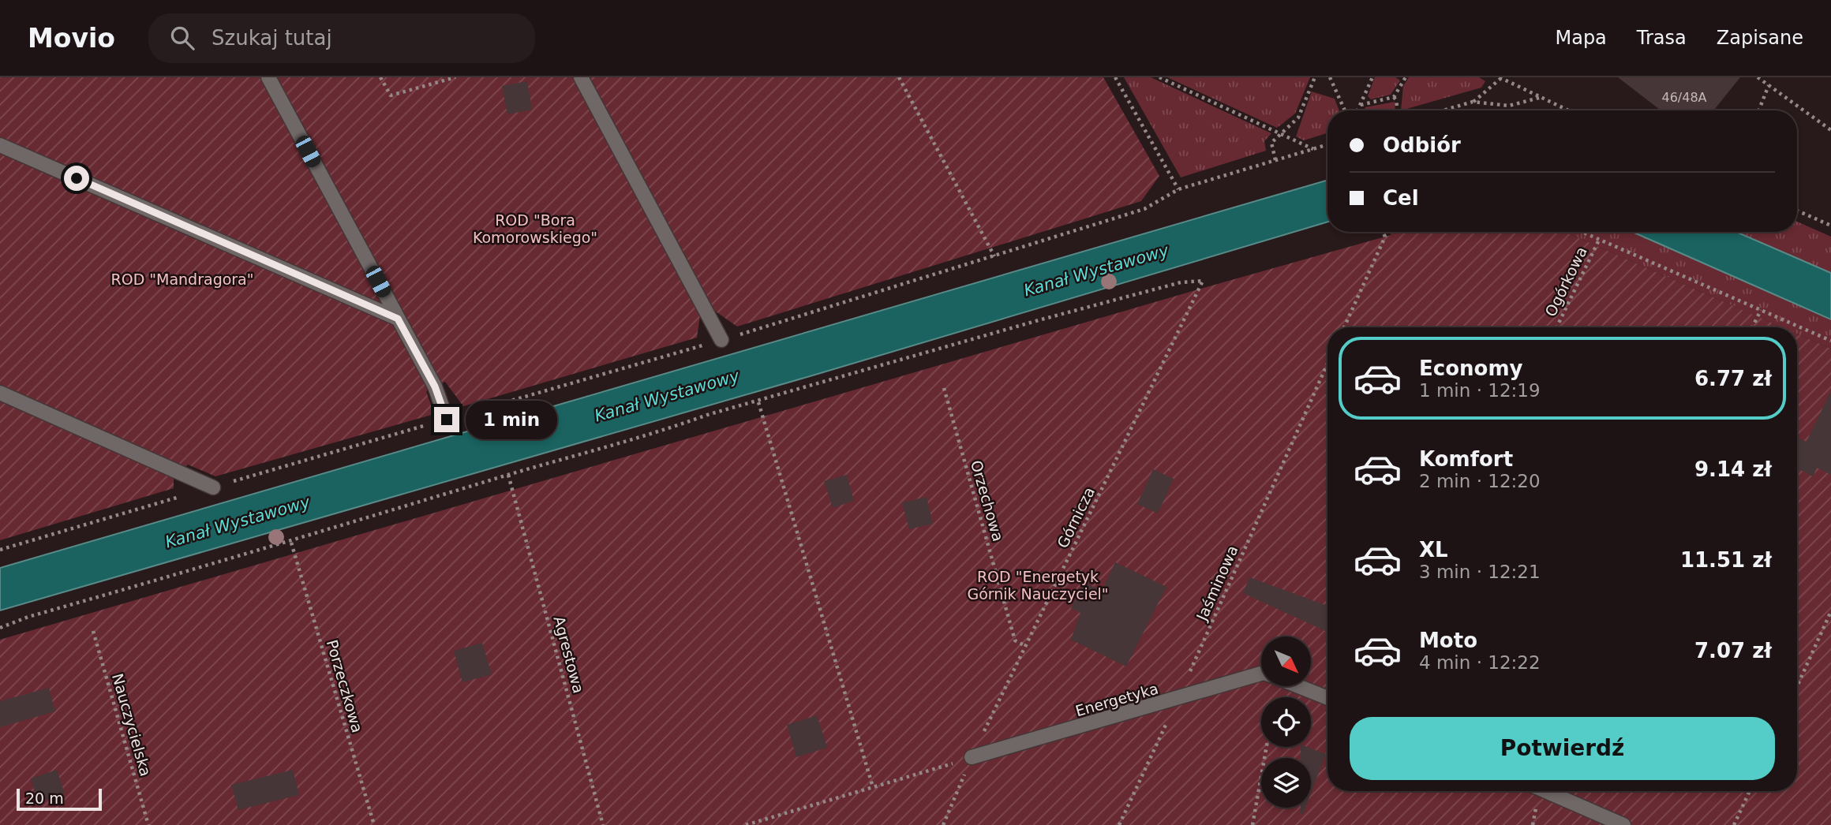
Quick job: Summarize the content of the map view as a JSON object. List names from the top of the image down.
{
  "streets": {
    "lane": ["Energetyka"],
    "path": [
      "Ogórkowa",
      "Orzechowa",
      "Górnicza",
      "Jaśminowa",
      "Agrestowa",
      "Porzeczkowa",
      "Nauczycielska"
    ]
  },
  "crossings": [
    ["Orzechowa", "Górnicza"],
    ["Górnicza", "Energetyka"],
    ["Jaśminowa", "Energetyka"]
  ],
  "water": ["Kanał Wystawowy"],
  "parks": ["ROD \"Bora Komorowskiego\"", "ROD \"Mandragora\"", "ROD \"Energetyk Górnik Nauczyciel\""],
  "house_numbers": ["46/48A"],
  "scale_bar": "20 m",
  "north": "bottom right",
  "page": {
    "header": "Movio",
    "search": "Szukaj tutaj",
    "nav": ["Mapa", "Trasa", "Zapisane"],
    "banner": ["Odbiór", "Cel"],
    "list": [
      {
        "name": "Economy",
        "note": "1 min · 12:19",
        "value": "6.77 zł"
      },
      {
        "name": "Komfort",
        "note": "2 min · 12:20",
        "value": "9.14 zł"
      },
      {
        "name": "XL",
        "note": "3 min · 12:21",
        "value": "11.51 zł"
      },
      {
        "name": "Moto",
        "note": "4 min · 12:22",
        "value": "7.07 zł"
      }
    ],
    "bubble": "1 min",
    "buttons": "Potwierdź",
    "scale": "20 m"
  }
}
